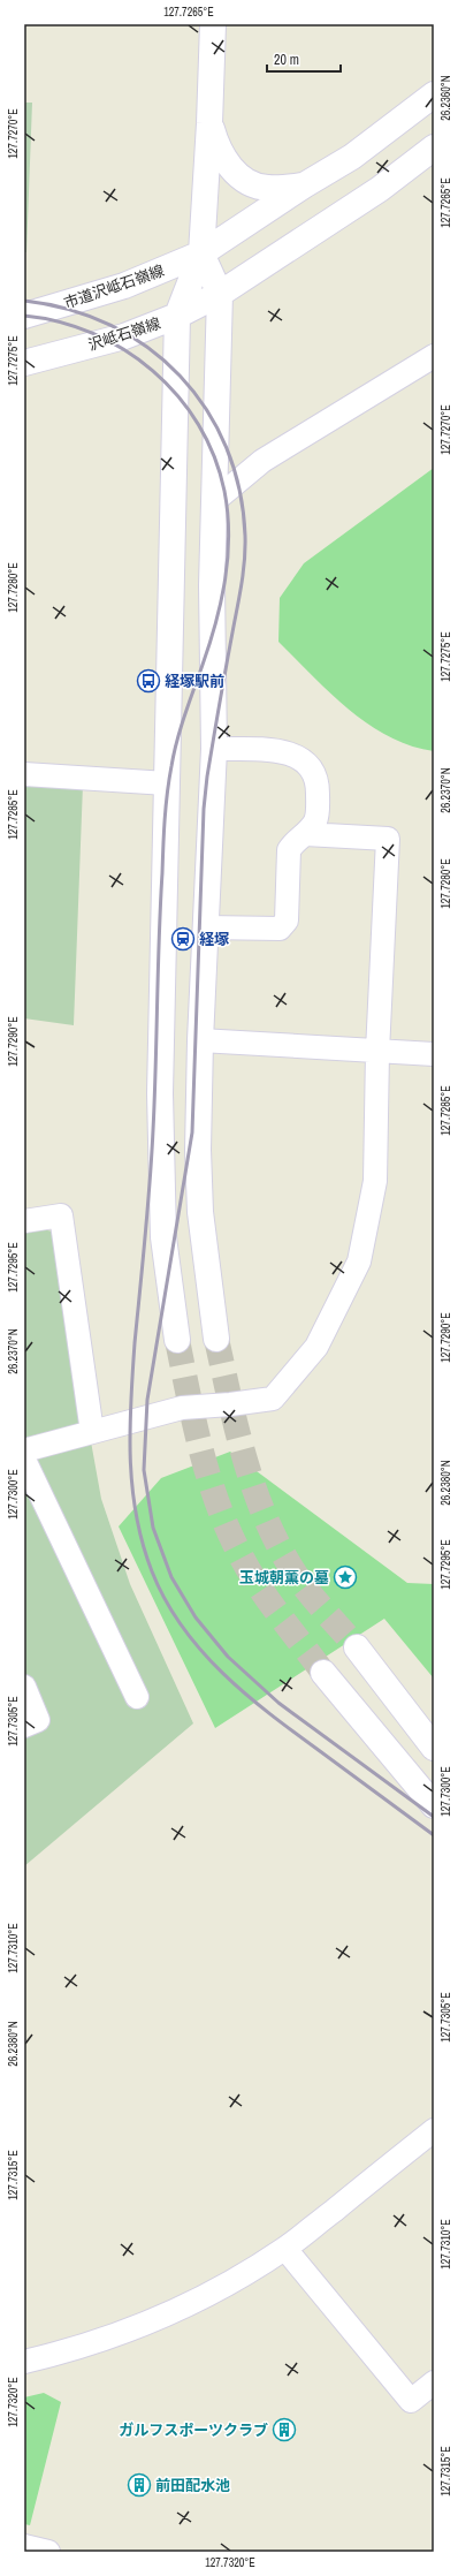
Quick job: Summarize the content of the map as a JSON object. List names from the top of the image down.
{
  "streets": {
    "street": ["市道沢岻石嶺線", "沢岻石嶺線"]
  },
  "places": {
    "bus stop": ["経塚駅前"],
    "station": ["経塚"],
    "place": ["玉城朝薫の墓"],
    "building": ["ガルフスポーツクラブ", "前田配水池"]
  },
  "scale_bar": "20 m",
  "coordinates": [
    "127.7265°E",
    "26.2360°N",
    "127.7270°E",
    "127.7275°E",
    "127.7280°E",
    "26.2370°N",
    "127.7285°E",
    "127.7290°E",
    "127.7295°E",
    "26.2380°N",
    "127.7300°E",
    "127.7305°E",
    "127.7310°E",
    "127.7315°E",
    "127.7320°E"
  ]
}
